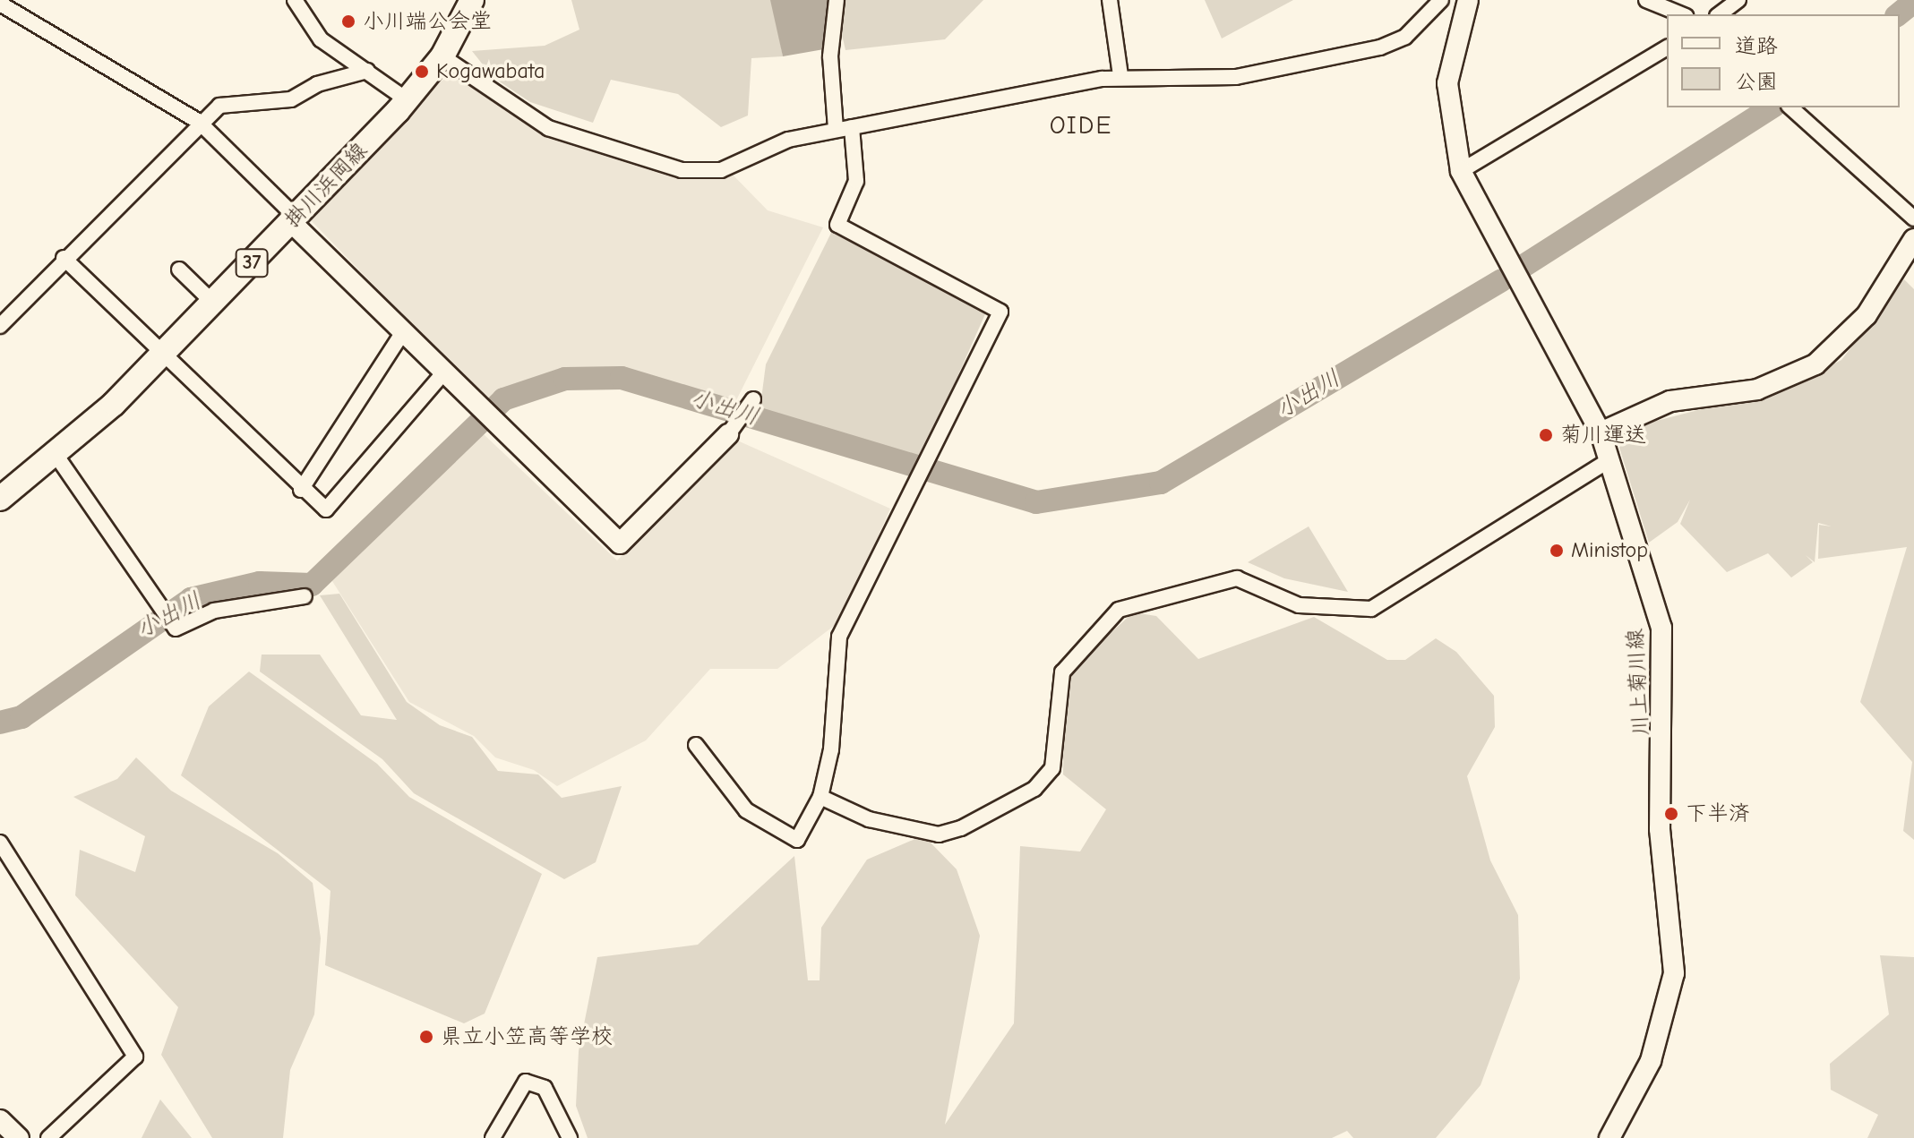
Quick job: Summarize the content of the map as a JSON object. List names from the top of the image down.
{
  "streets": {
    "main road": ["掛川浜岡線", "37", "川上菊川線"]
  },
  "districts": ["OIDE"],
  "water": ["小出川"],
  "places": [
    "小川端公会堂",
    "Kogawabata",
    "菊川運送",
    "Ministop",
    "下半済",
    "県立小笠高等学校"
  ],
  "legend": ["道路", "公園"]
}
